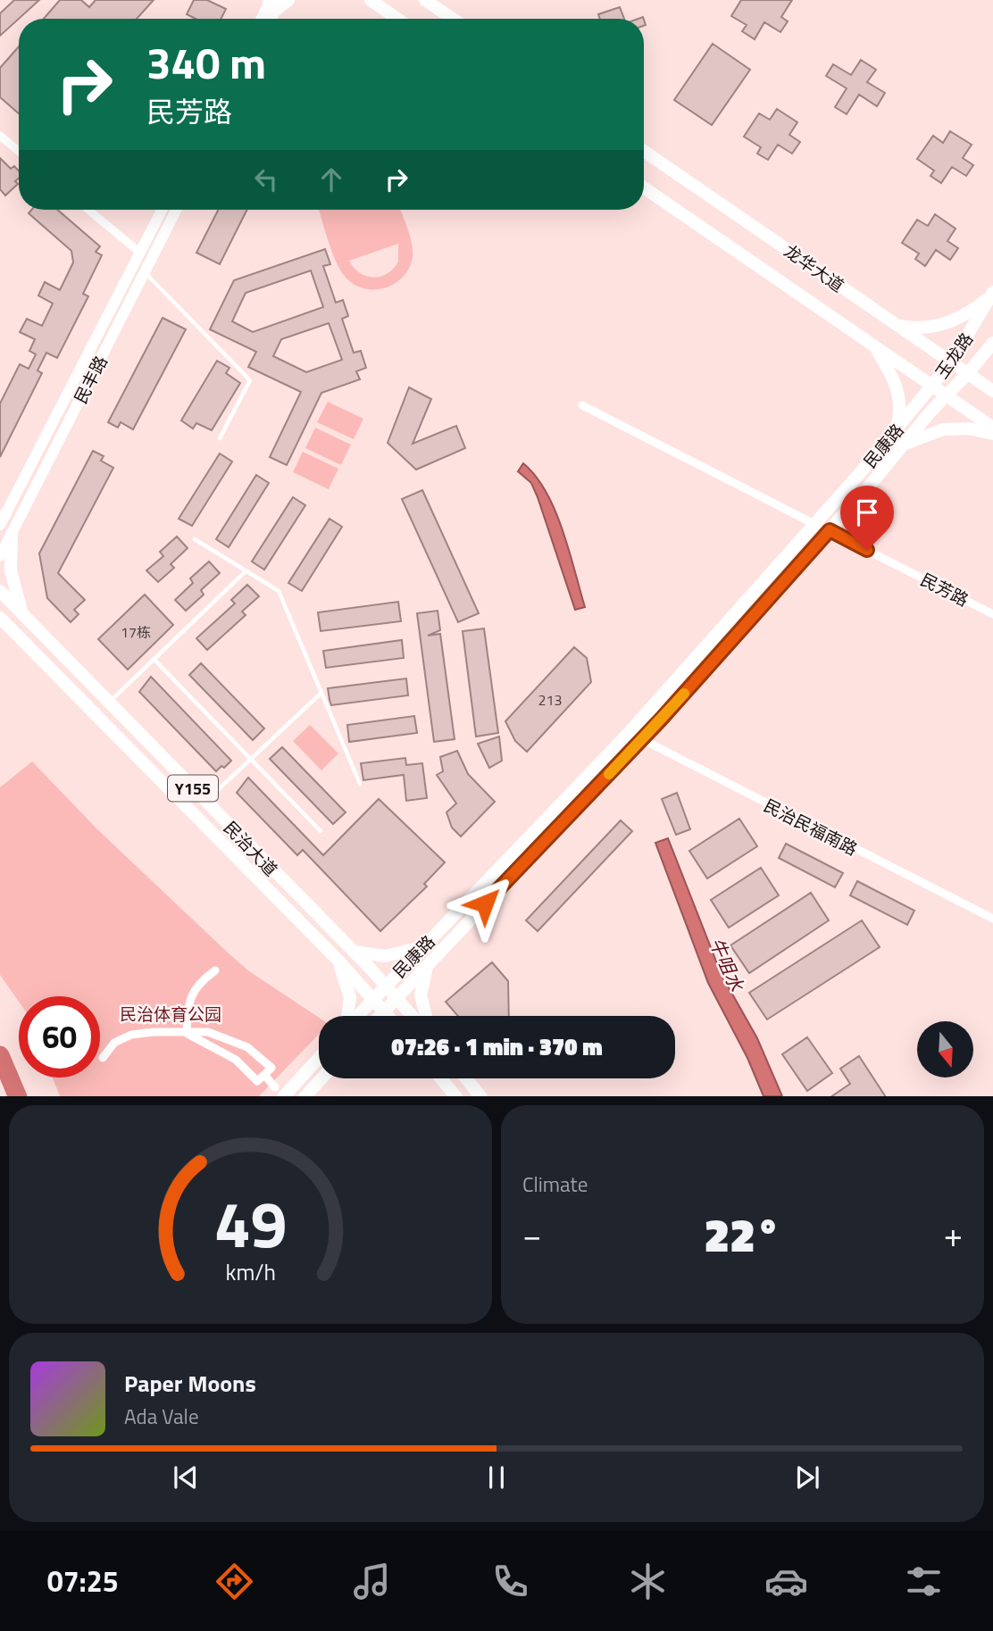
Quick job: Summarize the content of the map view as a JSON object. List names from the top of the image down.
{
  "streets": {
    "main road": [
      "龙华大道",
      "玉龙路",
      "民丰路",
      "民康路",
      "Y155",
      "民治大道"
    ],
    "street": ["民芳路", "民治民福南路"]
  },
  "crossings": [
    ["龙华大道", "玉龙路"],
    ["龙华大道", "民康路"],
    ["玉龙路", "民康路"],
    ["民康路", "民芳路"],
    ["民康路", "民治民福南路"],
    ["民康路", "民治大道"]
  ],
  "water": ["牛咀水"],
  "parks": ["民治体育公园"],
  "house_numbers": ["17栋", "213"],
  "north": "bottom",
  "page": {
    "turn": ["340 m", "民芳路"],
    "limit": "60",
    "trip": "07:26 · 1 min · 370 m",
    "tile": "Climate",
    "heat": ["−", "22°", "+"],
    "song": ["Paper Moons", "Ada Vale"],
    "tabs": "07:25",
    "gauge": ["49", "km/h"]
  }
}
